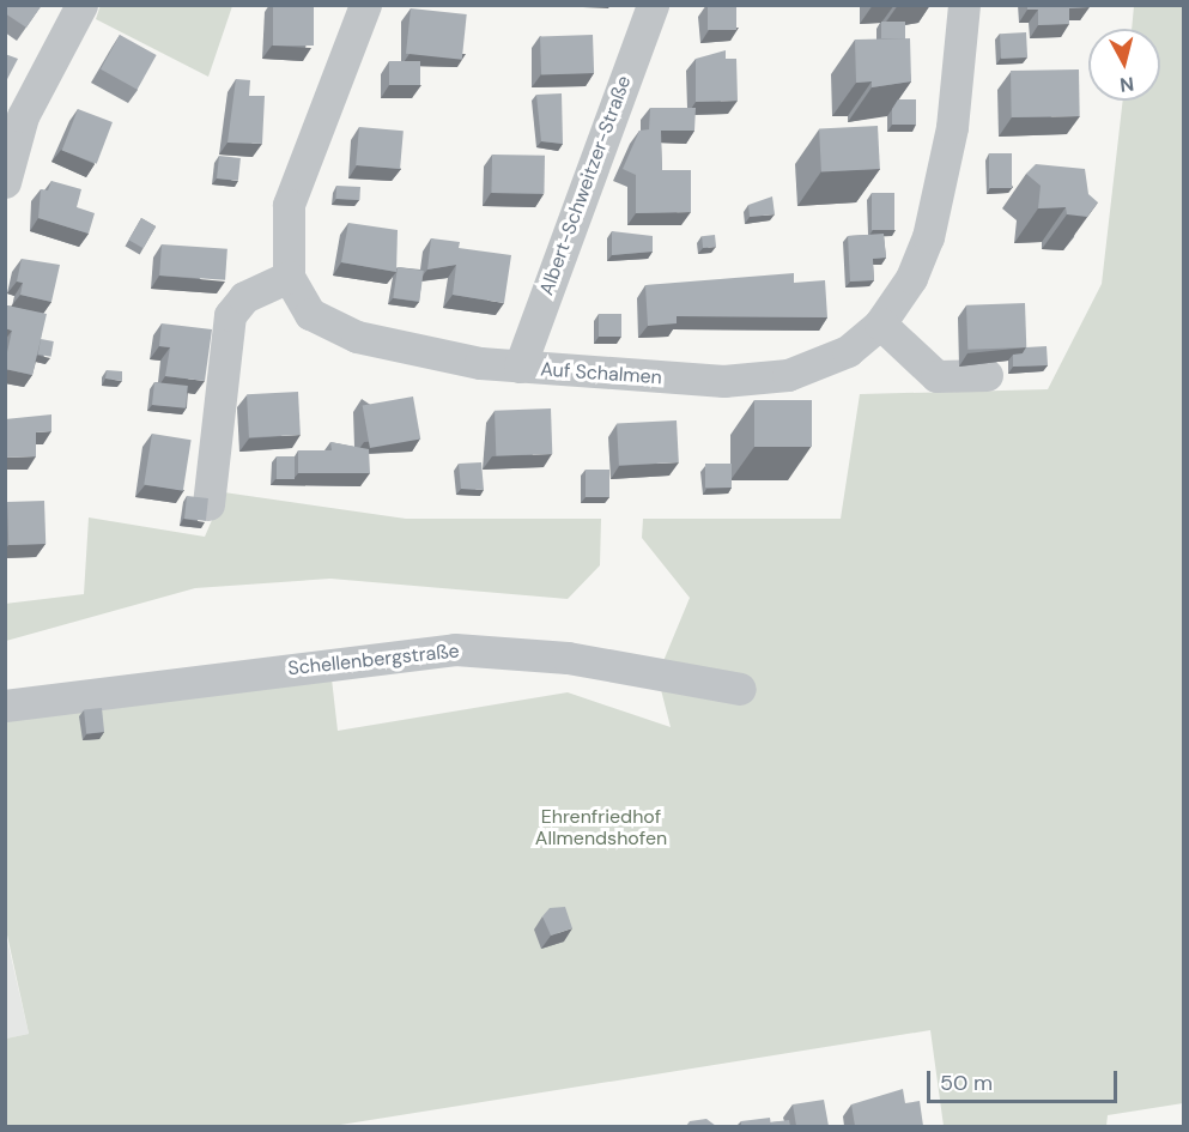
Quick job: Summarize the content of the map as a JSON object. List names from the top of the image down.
{
  "streets": {
    "street": ["Albert-Schweitzer-Straße", "Auf Schalmen", "Schellenbergstraße"]
  },
  "crossings": [
    ["Albert-Schweitzer-Straße", "Auf Schalmen"]
  ],
  "parks": ["Ehrenfriedhof Allmendshofen"],
  "scale_bar": "50 m",
  "north": "bottom"
}
